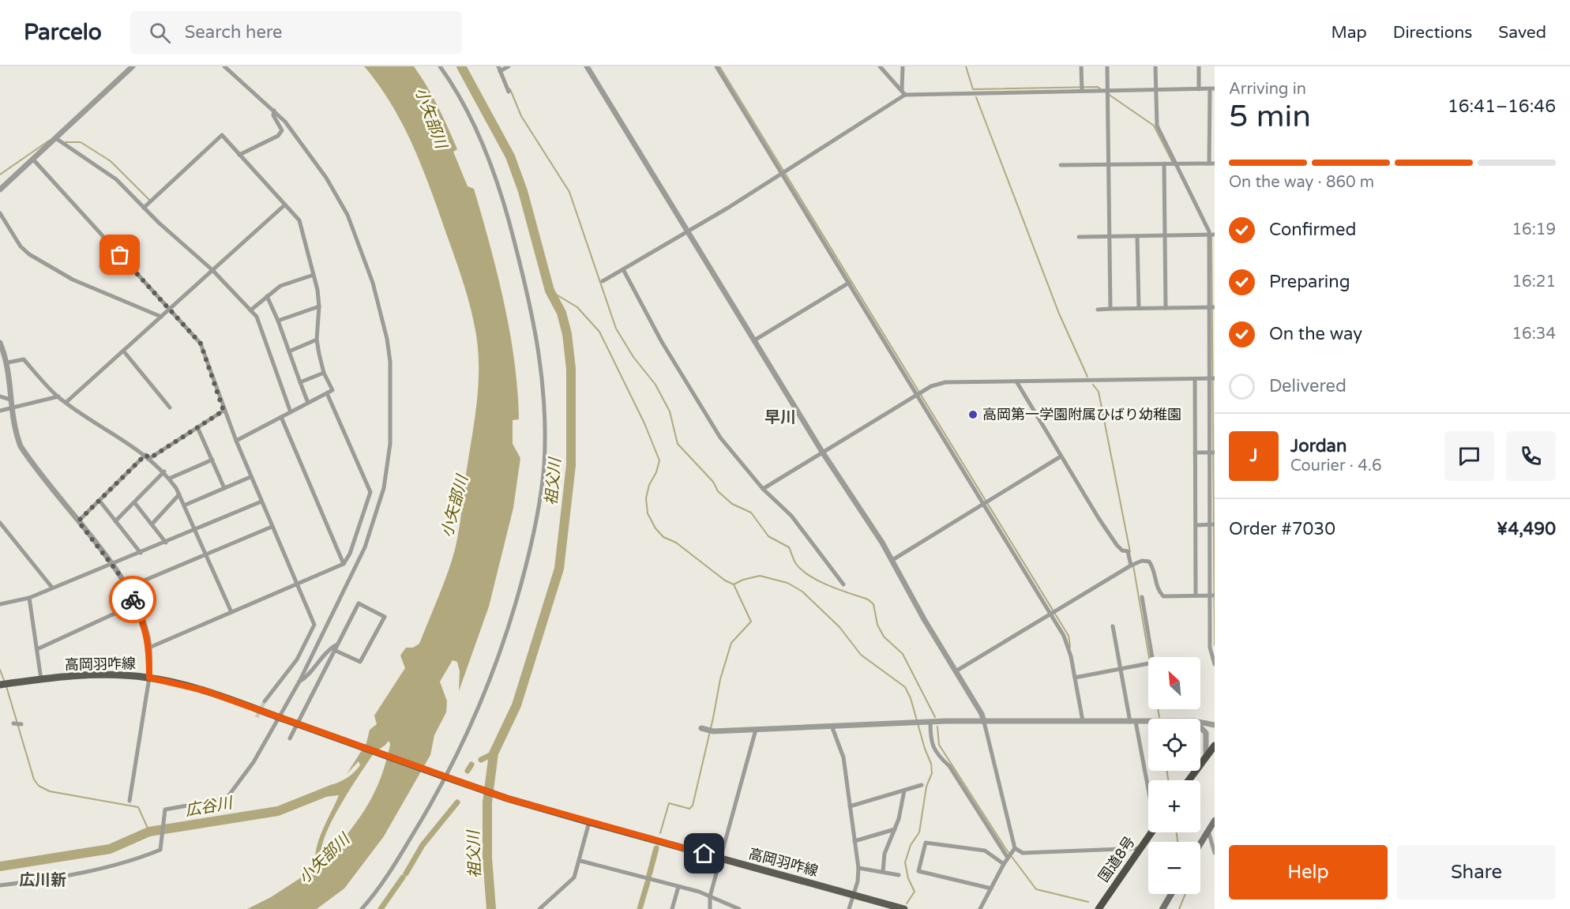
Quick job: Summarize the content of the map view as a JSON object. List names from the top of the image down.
{
  "streets": {
    "highway": ["国道8号"],
    "main road": ["高岡羽咋線"]
  },
  "districts": ["早川", "広川新"],
  "water": ["小矢部川", "祖父川", "広谷川"],
  "places": ["高岡第一学園附属ひばり幼稚園"],
  "north": "top left",
  "page": {
    "header": "Parcelo",
    "search": "Search here",
    "nav": ["Map", "Directions", "Saved"],
    "heading": ["5 min", "Arriving in", "16:41–16:46"],
    "panel": [
      "Jordan",
      "Courier · 4.6",
      "Order #7030",
      "¥4,490"
    ],
    "bar": "On the way · 860 m",
    "list": [
      ["Confirmed", "16:19"],
      ["Preparing", "16:21"],
      ["On the way", "16:34"],
      "Delivered"
    ],
    "round": "J",
    "map_buttons": ["+", "−"],
    "buttons": ["Help", "Share"]
  }
}
